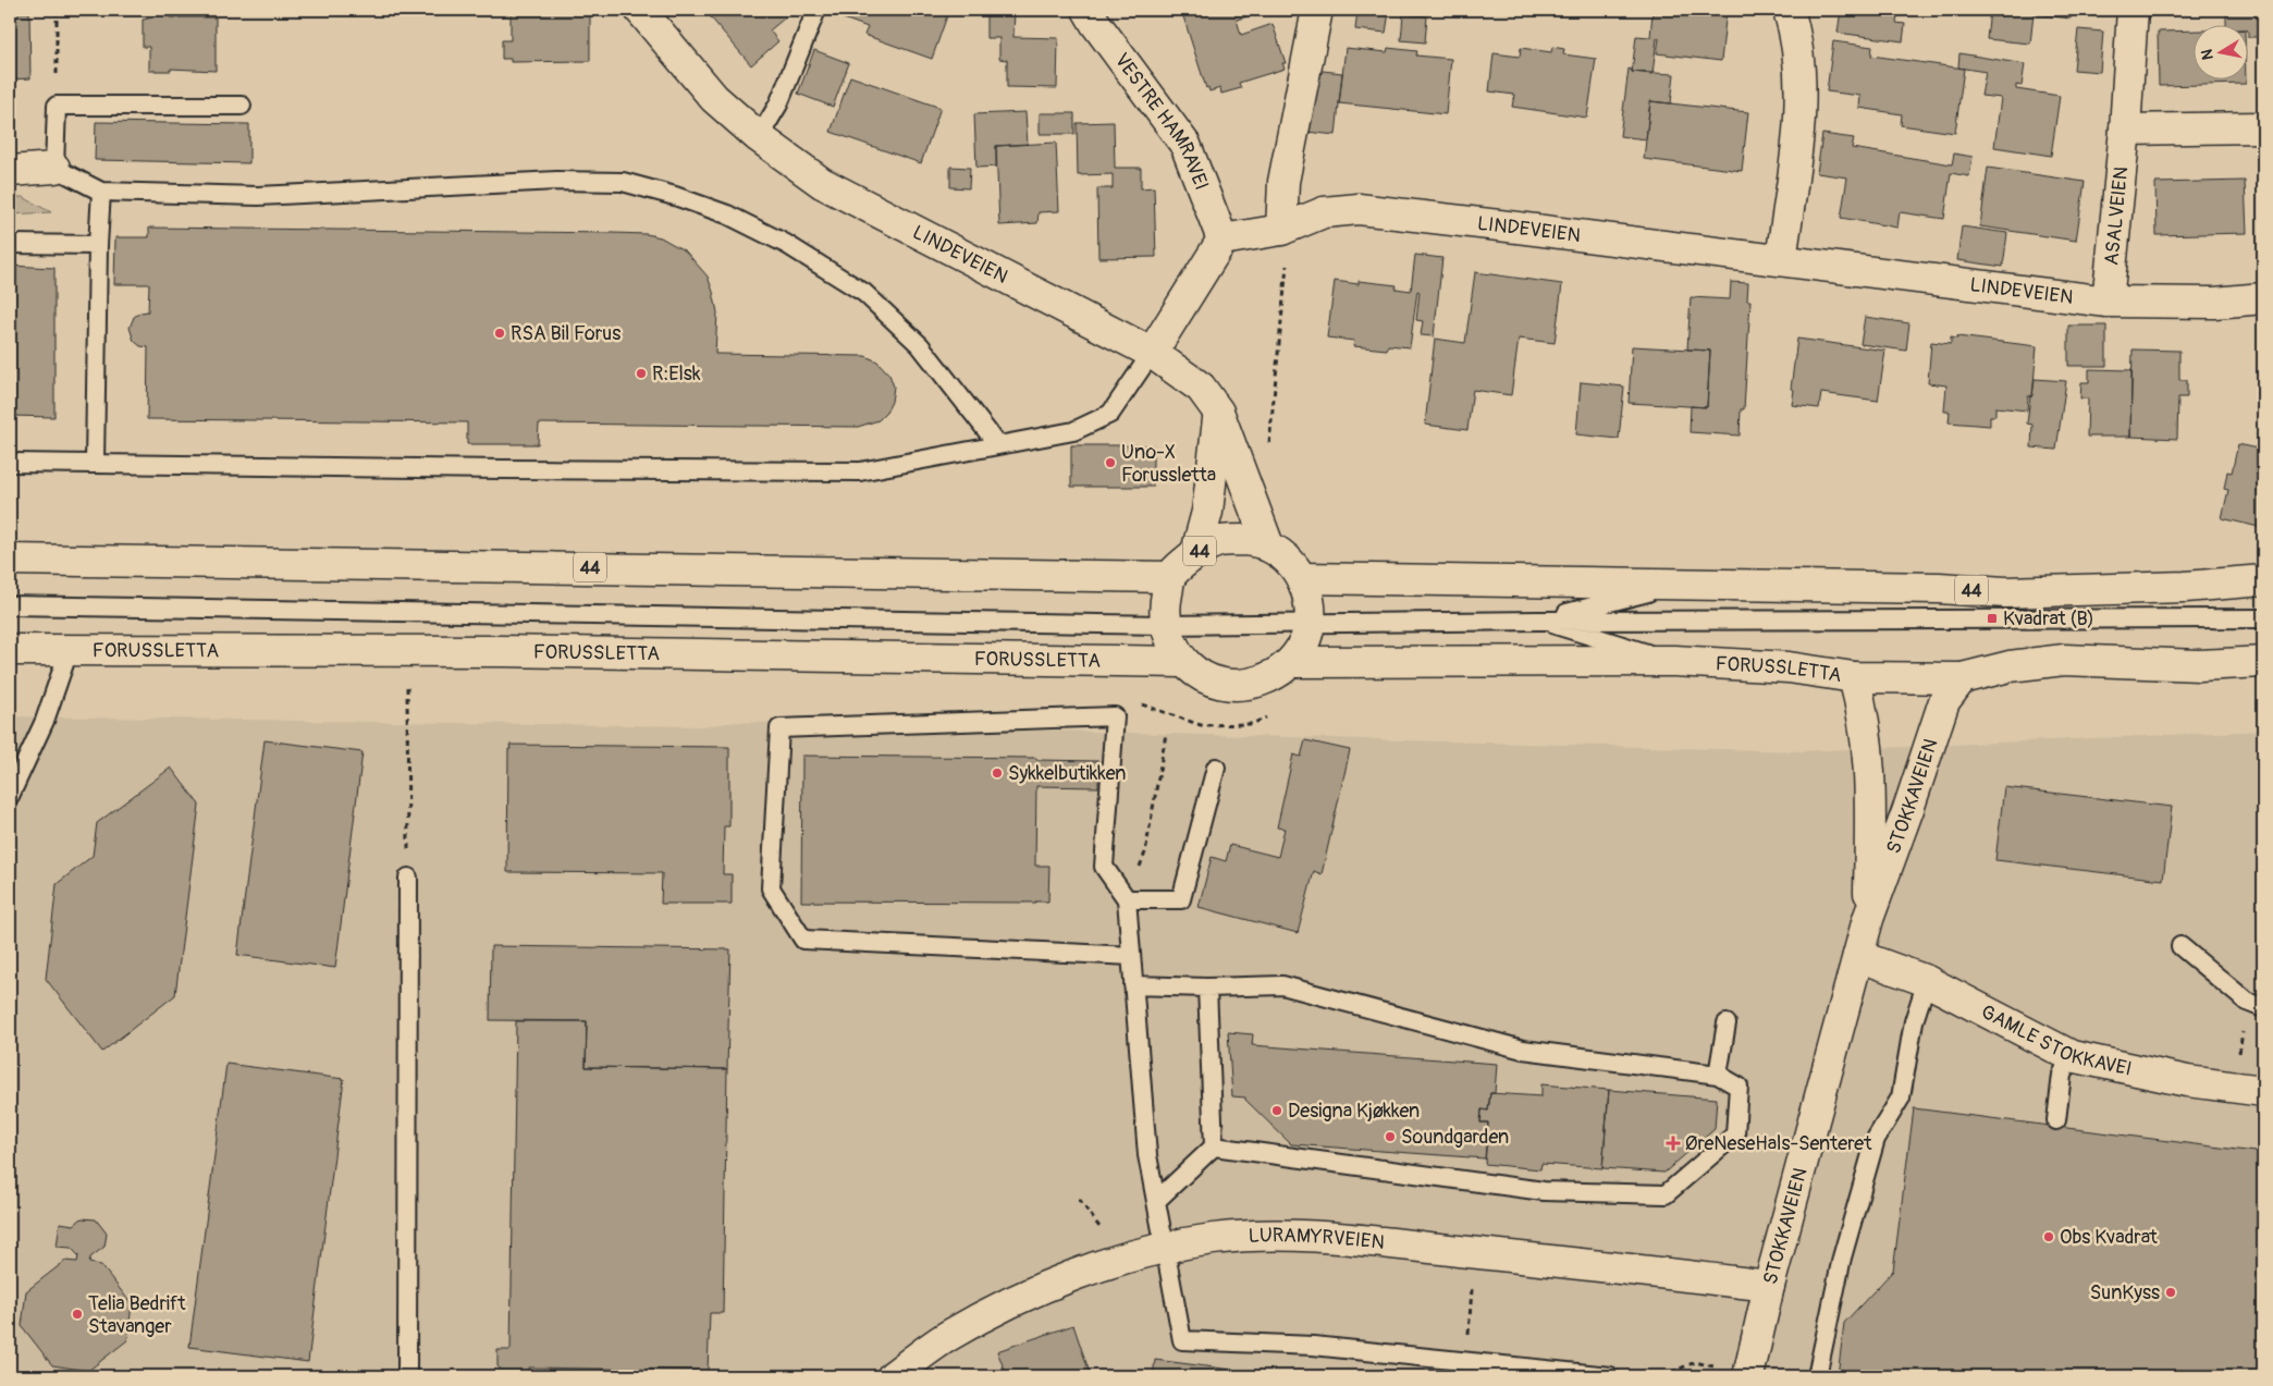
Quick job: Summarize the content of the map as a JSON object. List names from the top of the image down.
{
  "streets": {
    "street": [
      "VESTRE HAMRAVEI",
      "ASALVEIEN",
      "LINDEVEIEN",
      "44",
      "FORUSSLETTA",
      "STOKKAVEIEN",
      "GAMLE STOKKAVEI",
      "LURAMYRVEIEN"
    ]
  },
  "crossings": [
    ["VESTRE HAMRAVEI", "LINDEVEIEN"],
    ["ASALVEIEN", "LINDEVEIEN"],
    ["LINDEVEIEN", "44"],
    ["44", "FORUSSLETTA"],
    ["FORUSSLETTA", "STOKKAVEIEN"],
    ["STOKKAVEIEN", "GAMLE STOKKAVEI"],
    ["STOKKAVEIEN", "LURAMYRVEIEN"]
  ],
  "places": {
    "other": [
      "RSA Bil Forus",
      "R:Elsk",
      "Uno-X Forussletta",
      "Sykkelbutikken",
      "Designa Kjøkken",
      "Soundgarden",
      "Obs Kvadrat",
      "SunKyss",
      "Telia Bedrift Stavanger"
    ],
    "transit": ["Kvadrat (B)"],
    "health": ["ØreNeseHals-Senteret"]
  },
  "north": "left"
}
